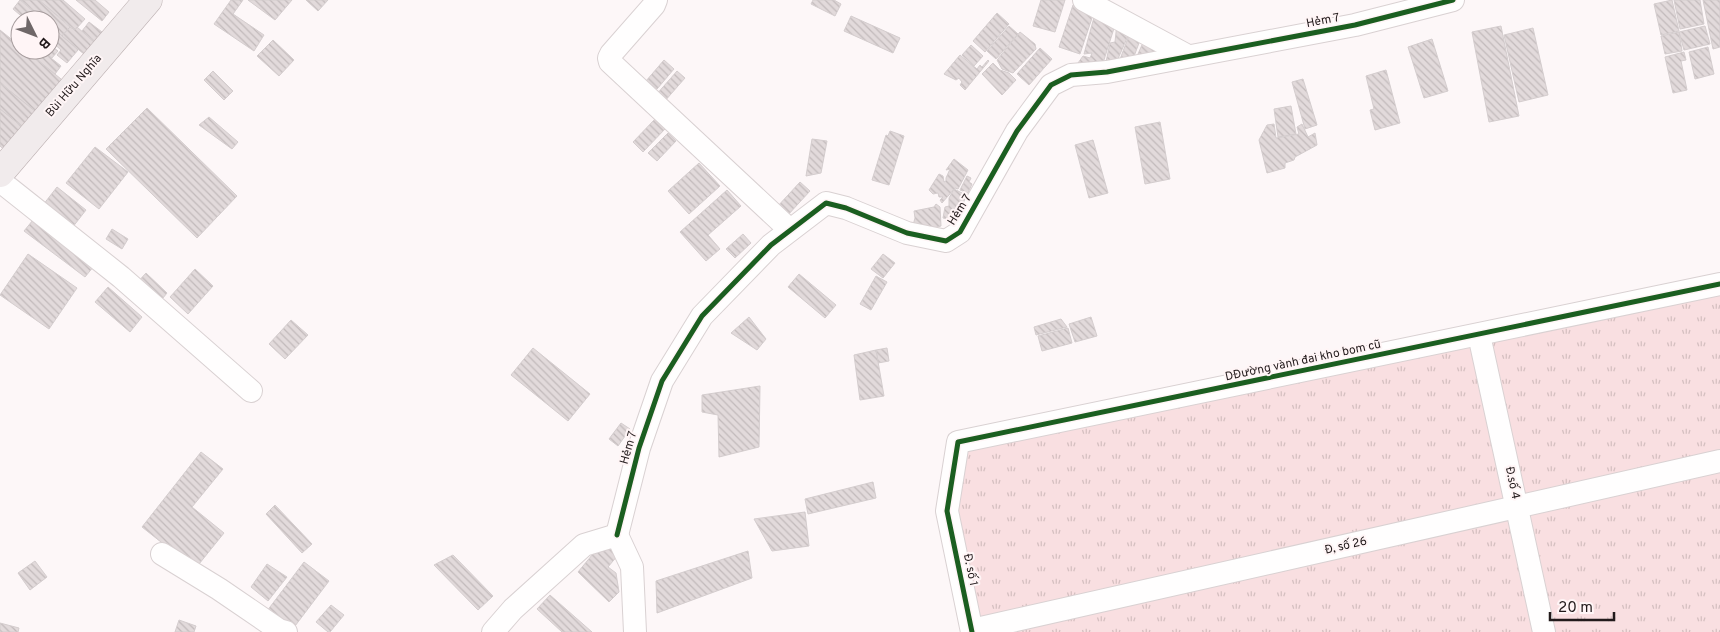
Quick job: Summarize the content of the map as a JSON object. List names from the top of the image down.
{
  "streets": {
    "main road": ["Bùi Hữu Nghĩa"],
    "street": [
      "Hẻm 7",
      "DĐường vành đai kho bom cũ",
      "Đ.số 4",
      "Đ, số 26",
      "Đ. số 1"
    ]
  },
  "crossings": [
    ["DĐường vành đai kho bom cũ", "Đ.số 4"],
    ["DĐường vành đai kho bom cũ", "Đ. số 1"],
    ["Đ.số 4", "Đ, số 26"],
    ["Đ, số 26", "Đ. số 1"]
  ],
  "scale_bar": "20 m",
  "north": "bottom right"
}
